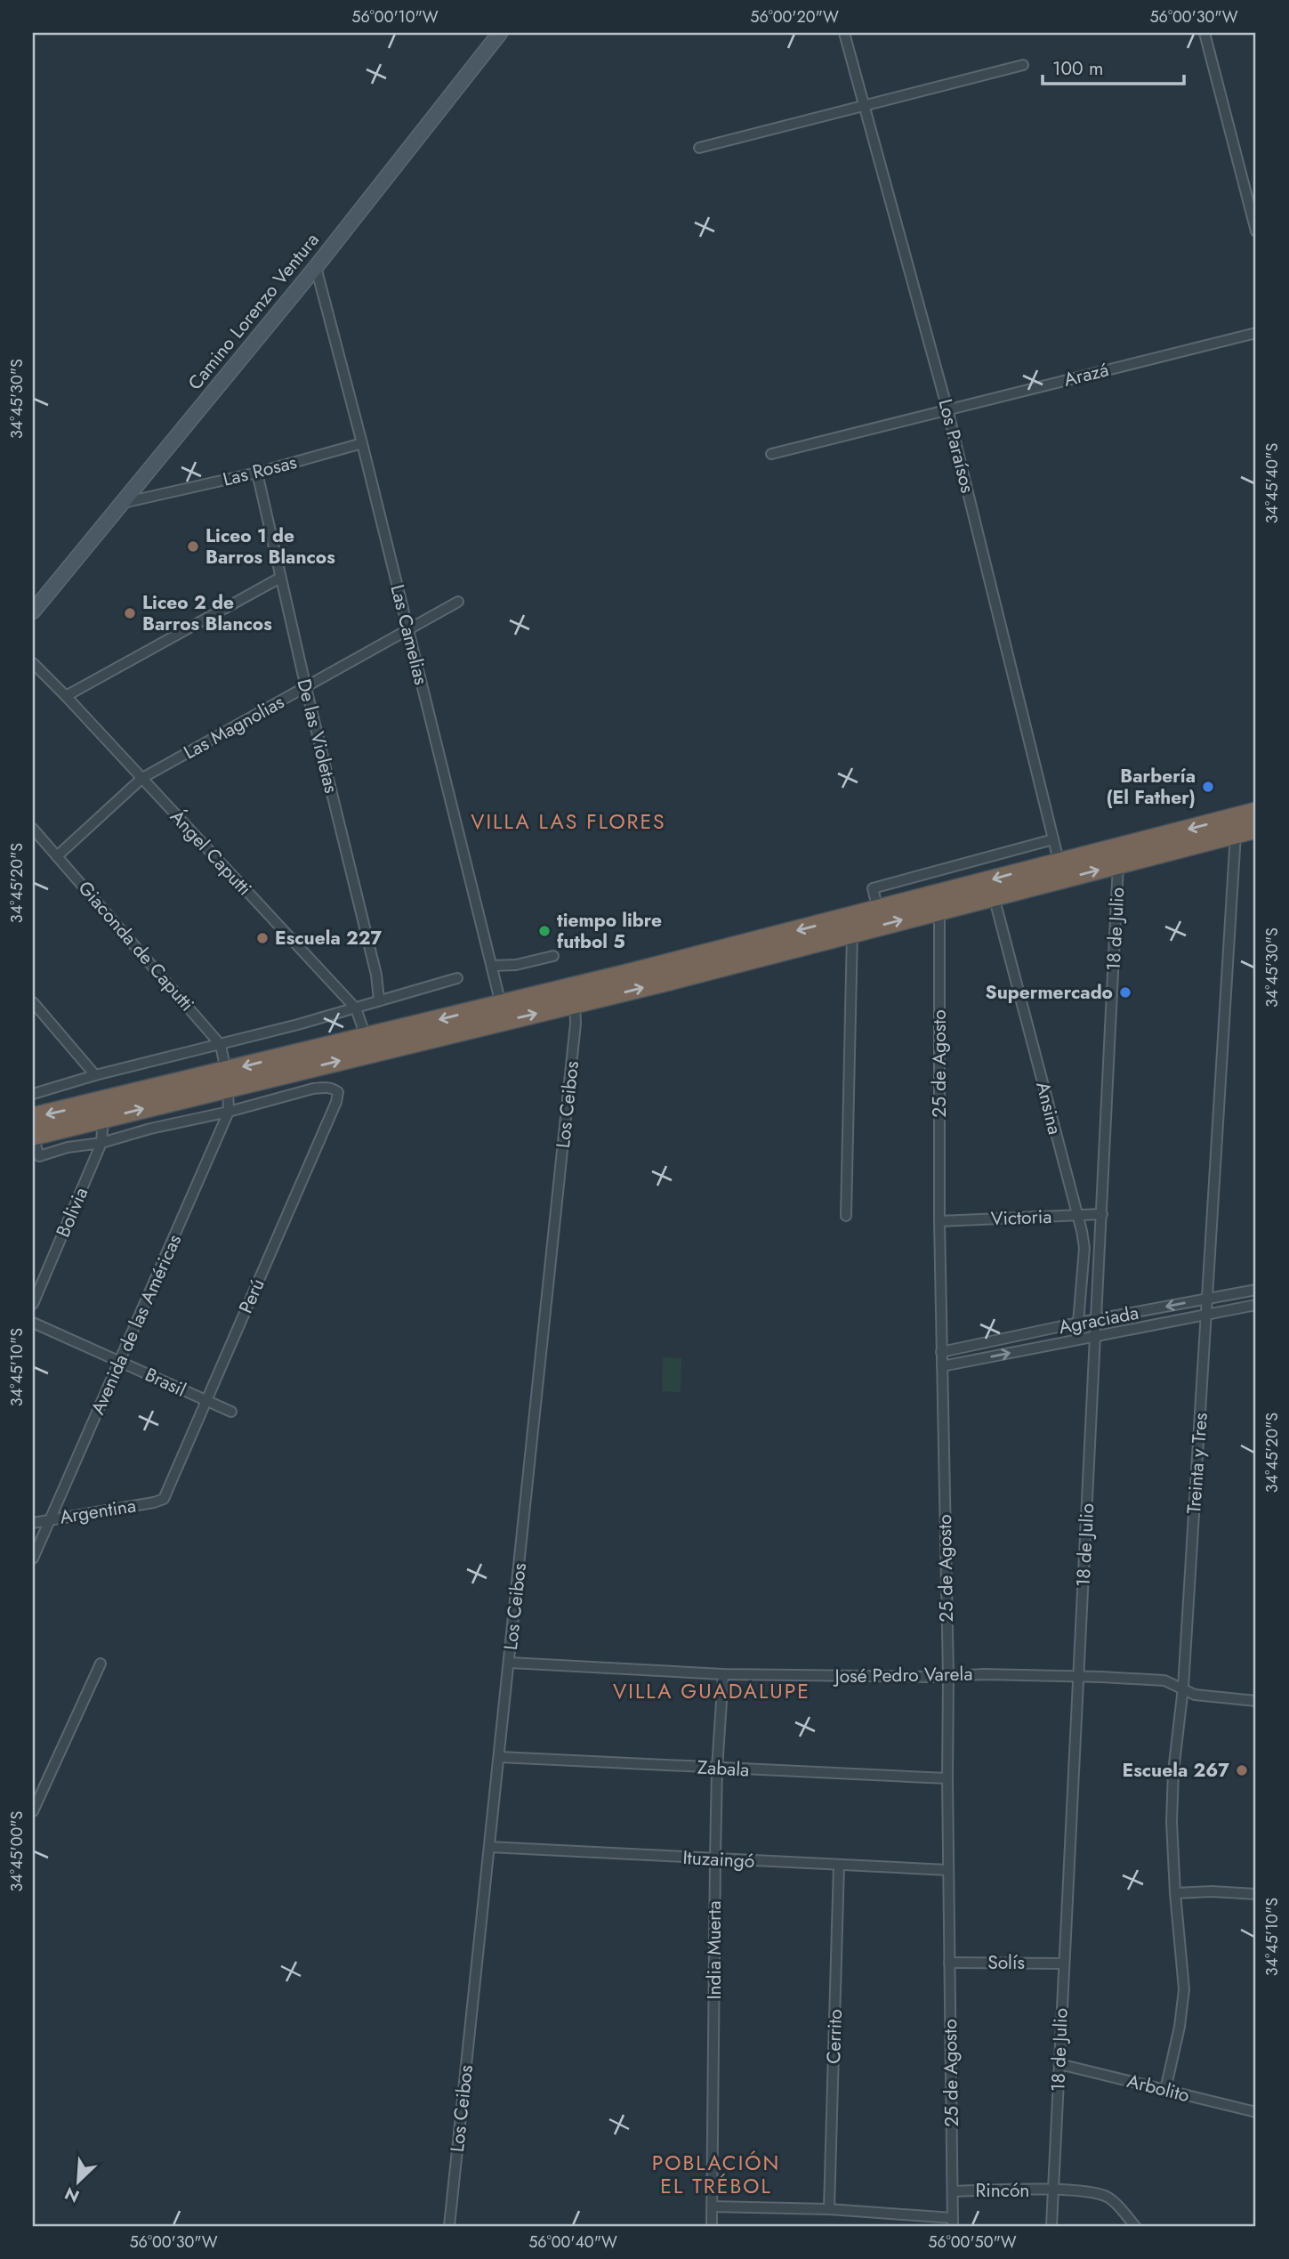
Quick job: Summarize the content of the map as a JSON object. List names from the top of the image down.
{
  "streets": {
    "street": [
      "Camino Lorenzo Ventura",
      "Arazá",
      "Los Paraísos",
      "Las Rosas",
      "Las Camelias",
      "Las Magnolias",
      "De las Violetas",
      "Ángel Caputti",
      "18 de Julio",
      "Giaconda de Caputti",
      "25 de Agosto",
      "Los Ceibos",
      "Ansina",
      "Bolivia",
      "Victoria",
      "Perú",
      "Agraciada",
      "Avenida de las Américas",
      "Brasil",
      "Treinta y Tres",
      "Argentina",
      "José Pedro Varela",
      "Zabala",
      "Ituzaingó",
      "India Muerta",
      "Solís",
      "Cerrito",
      "Arbolito",
      "Rincón"
    ]
  },
  "crossings": [
    ["Camino Lorenzo Ventura", "Las Rosas"],
    ["Camino Lorenzo Ventura", "Las Camelias"],
    ["Arazá", "Los Paraísos"],
    ["Las Rosas", "Las Camelias"],
    ["Las Rosas", "De las Violetas"],
    ["Las Camelias", "Las Magnolias"],
    ["Las Magnolias", "De las Violetas"],
    ["Las Magnolias", "Ángel Caputti"],
    ["Las Magnolias", "Giaconda de Caputti"],
    ["18 de Julio", "Victoria"],
    ["18 de Julio", "Agraciada"],
    ["18 de Julio", "José Pedro Varela"],
    ["18 de Julio", "Solís"],
    ["18 de Julio", "Arbolito"],
    ["18 de Julio", "Rincón"],
    ["Giaconda de Caputti", "Avenida de las Américas"],
    ["25 de Agosto", "Victoria"],
    ["25 de Agosto", "Agraciada"],
    ["25 de Agosto", "José Pedro Varela"],
    ["25 de Agosto", "Zabala"],
    ["25 de Agosto", "Ituzaingó"],
    ["25 de Agosto", "Solís"],
    ["25 de Agosto", "Rincón"],
    ["Los Ceibos", "José Pedro Varela"],
    ["Los Ceibos", "Zabala"],
    ["Los Ceibos", "Ituzaingó"],
    ["Ansina", "Victoria"],
    ["Ansina", "Agraciada"],
    ["Perú", "Avenida de las Américas"],
    ["Perú", "Brasil"],
    ["Perú", "Argentina"],
    ["Agraciada", "Treinta y Tres"],
    ["Avenida de las Américas", "Brasil"],
    ["Avenida de las Américas", "Argentina"],
    ["Treinta y Tres", "José Pedro Varela"],
    ["Treinta y Tres", "Arbolito"],
    ["José Pedro Varela", "India Muerta"],
    ["Zabala", "India Muerta"],
    ["Ituzaingó", "India Muerta"],
    ["Ituzaingó", "Cerrito"],
    ["India Muerta", "Rincón"],
    ["Cerrito", "Rincón"]
  ],
  "districts": ["VILLA LAS FLORES", "VILLA GUADALUPE", "POBLACIÓN EL TRÉBOL"],
  "places": [
    "Liceo 1 de Barros Blancos",
    "Liceo 2 de Barros Blancos",
    "Barbería (El Father)",
    "tiempo libre futbol 5",
    "Escuela 227",
    "Supermercado",
    "Escuela 267"
  ],
  "scale_bar": "100 m",
  "north": "bottom left",
  "coordinates": [
    "56°00'10\"W",
    "56°00'20\"W",
    "56°00'30\"W",
    "34°45'30\"S",
    "34°45'40\"S",
    "34°45'20\"S",
    "34°45'10\"S",
    "34°45'00\"S",
    "56°00'40\"W",
    "56°00'50\"W"
  ]
}
